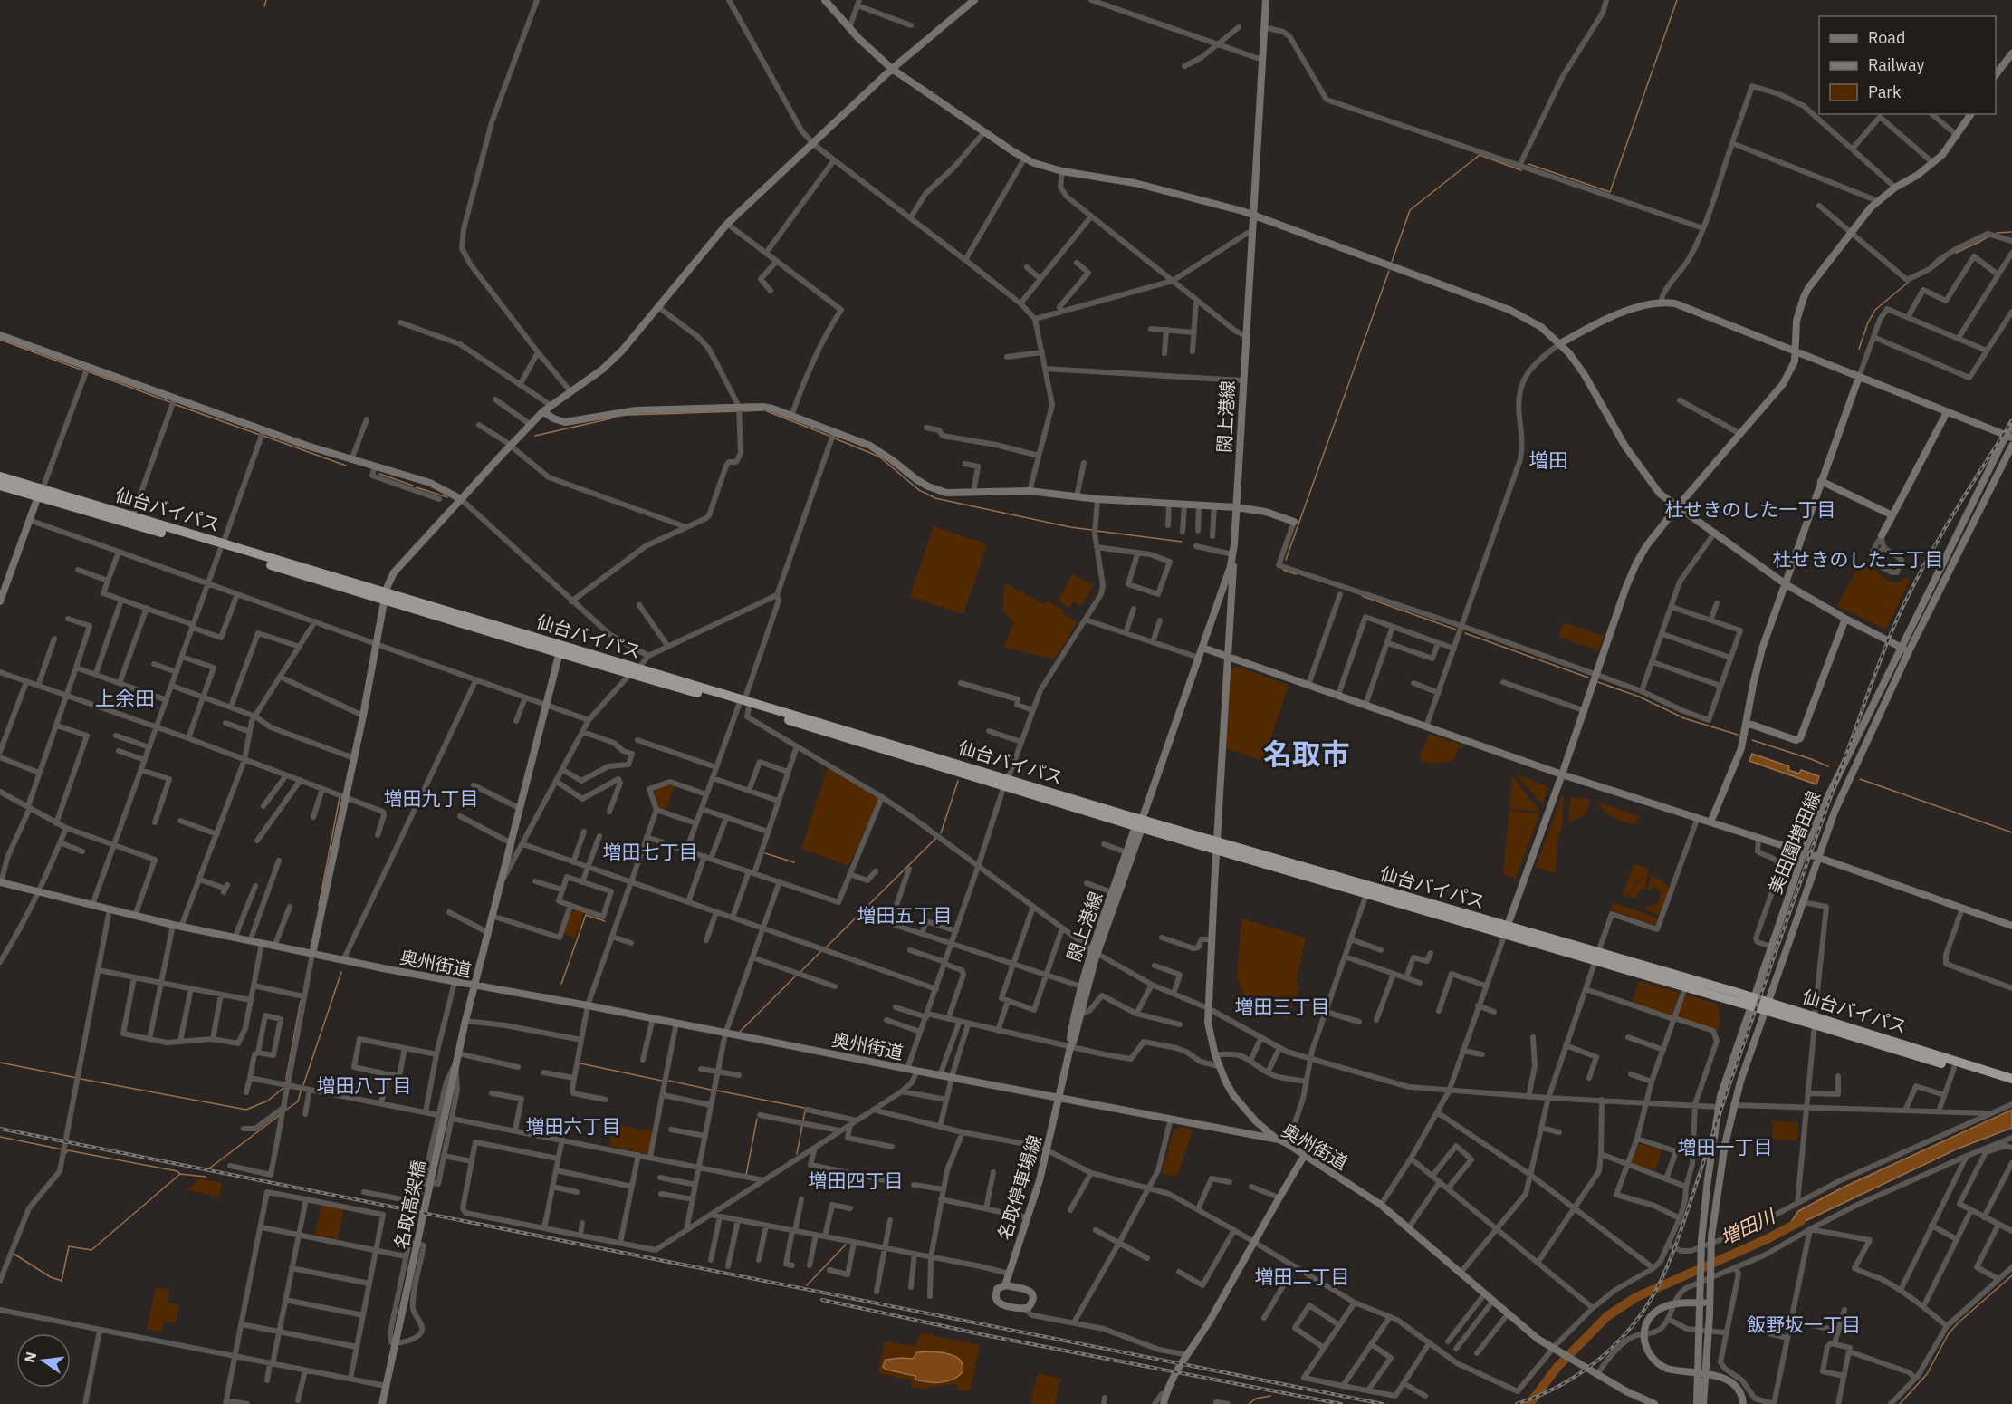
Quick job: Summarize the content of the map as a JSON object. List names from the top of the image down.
{
  "streets": {
    "highway": ["仙台バイパス"],
    "street": [
      "閖上港線",
      "美田園増田線",
      "奥州街道",
      "名取停車場線",
      "名取高架橋"
    ]
  },
  "crossings": [
    ["閖上港線", "仙台バイパス"],
    ["閖上港線", "奥州街道"],
    ["閖上港線", "名取停車場線"],
    ["仙台バイパス", "美田園増田線"],
    ["仙台バイパス", "名取高架橋"],
    ["奥州街道", "名取停車場線"],
    ["奥州街道", "名取高架橋"]
  ],
  "districts": [
    "増田",
    "杜せきのした一丁目",
    "杜せきのした二丁目",
    "上余田",
    "名取市",
    "増田九丁目",
    "増田七丁目",
    "増田五丁目",
    "増田三丁目",
    "増田八丁目",
    "増田六丁目",
    "増田一丁目",
    "増田四丁目",
    "増田二丁目",
    "飯野坂一丁目"
  ],
  "water": ["増田川"],
  "legend": ["Road", "Railway", "Park"],
  "north": "left"
}
